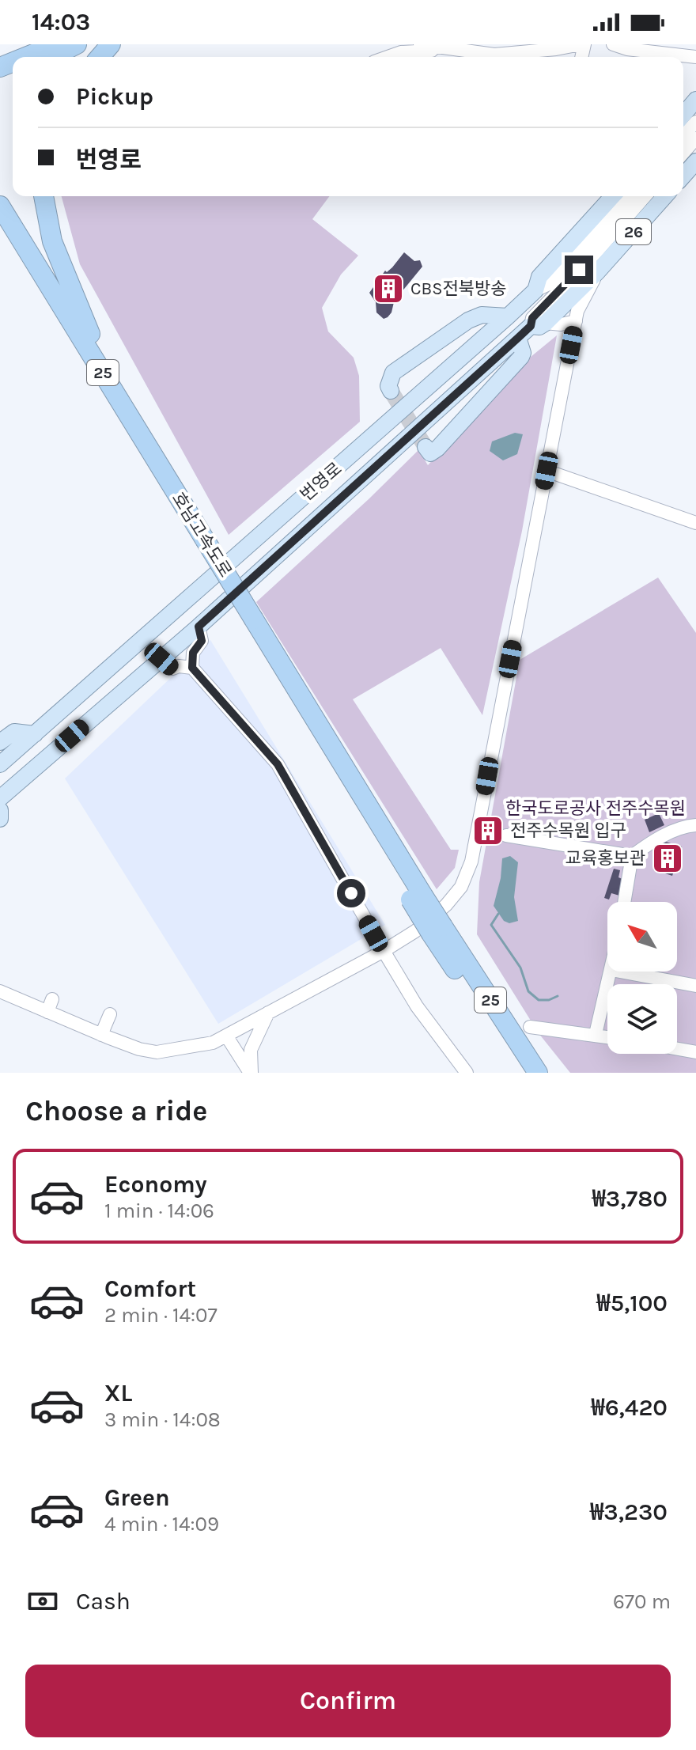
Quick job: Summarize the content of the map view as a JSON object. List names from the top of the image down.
{
  "streets": {
    "highway": ["25", "호남고속도로"],
    "main road": ["26", "번영로"]
  },
  "crossings": [
    ["26", "번영로"],
    ["25", "호남고속도로"]
  ],
  "parks": ["한국도로공사 전주수목원"],
  "places": {
    "building": ["CBS전북방송", "전주수목원 입구", "교육홍보관"]
  },
  "north": "top left",
  "page": {
    "status": "14:03",
    "banner": ["Pickup", "번영로"],
    "heading": "Choose a ride",
    "list": [
      {
        "name": "Economy",
        "note": "1 min · 14:06",
        "value": "₩3,780"
      },
      {
        "name": "Comfort",
        "note": "2 min · 14:07",
        "value": "₩5,100"
      },
      {
        "name": "XL",
        "note": "3 min · 14:08",
        "value": "₩6,420"
      },
      {
        "name": "Green",
        "note": "4 min · 14:09",
        "value": "₩3,230"
      }
    ],
    "pay": ["Cash", "670 m"],
    "buttons": "Confirm"
  }
}
